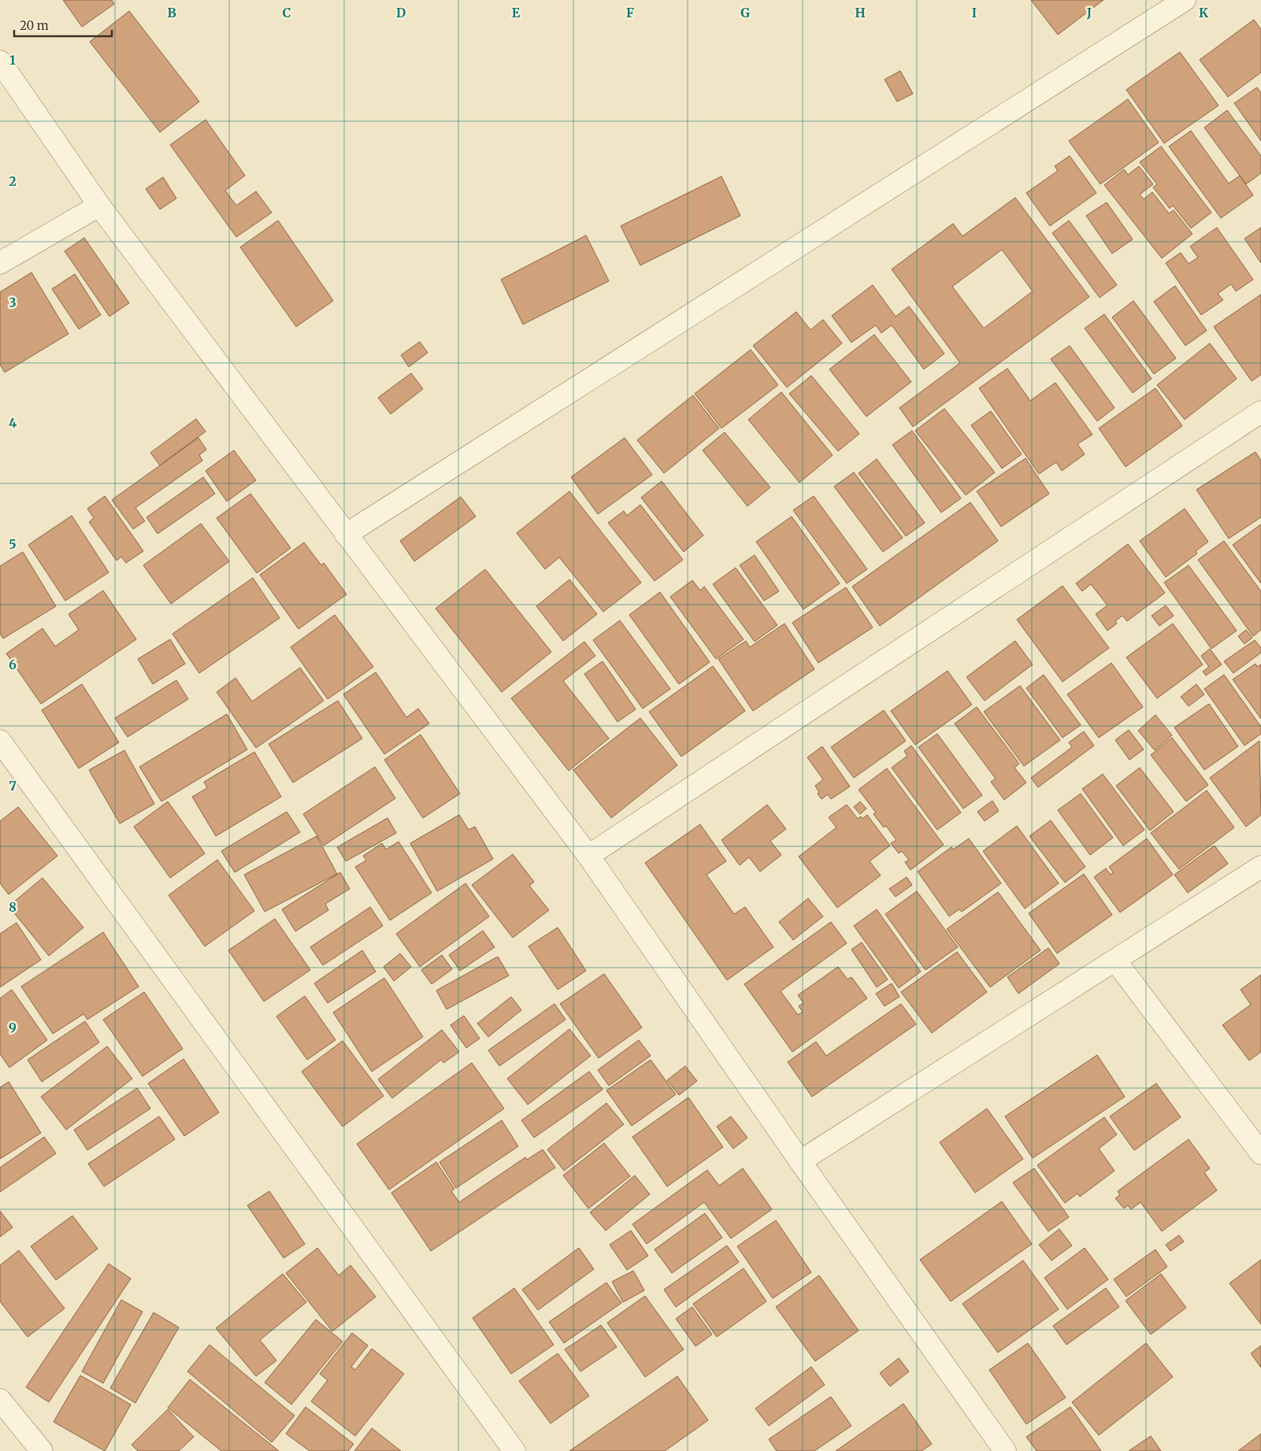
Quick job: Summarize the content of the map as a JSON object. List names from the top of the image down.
{
  "scale_bar": "20 m",
  "grid": {
    "columns": [
      "B",
      "C",
      "D",
      "E",
      "F",
      "G",
      "H",
      "I",
      "J",
      "K"
    ],
    "rows": [
      "1",
      "2",
      "3",
      "4",
      "5",
      "6",
      "7",
      "8",
      "9"
    ]
  }
}
